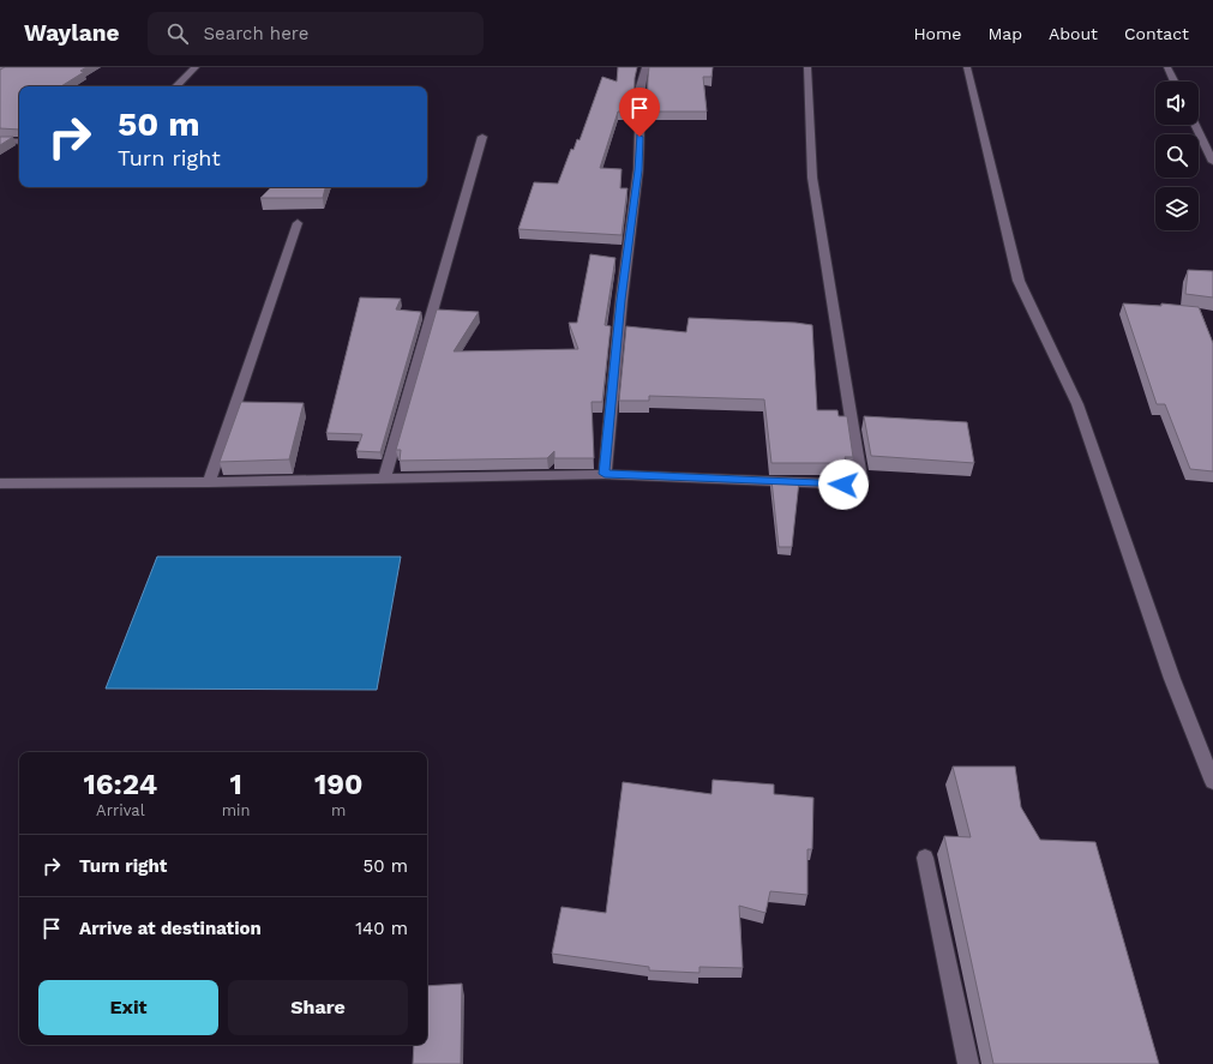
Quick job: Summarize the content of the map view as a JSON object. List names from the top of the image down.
{
  "page": {
    "header": "Waylane",
    "search": "Search here",
    "nav": [
      "Home",
      "Map",
      "About",
      "Contact"
    ],
    "turn": ["50 m", "Turn right"],
    "eta": [
      "16:24",
      "Arrival",
      "1",
      "min",
      "190",
      "m"
    ],
    "list": [
      {
        "name": "Turn right",
        "value": "50 m"
      },
      {
        "name": "Arrive at destination",
        "value": "140 m"
      }
    ],
    "buttons": ["Exit", "Share"]
  }
}
